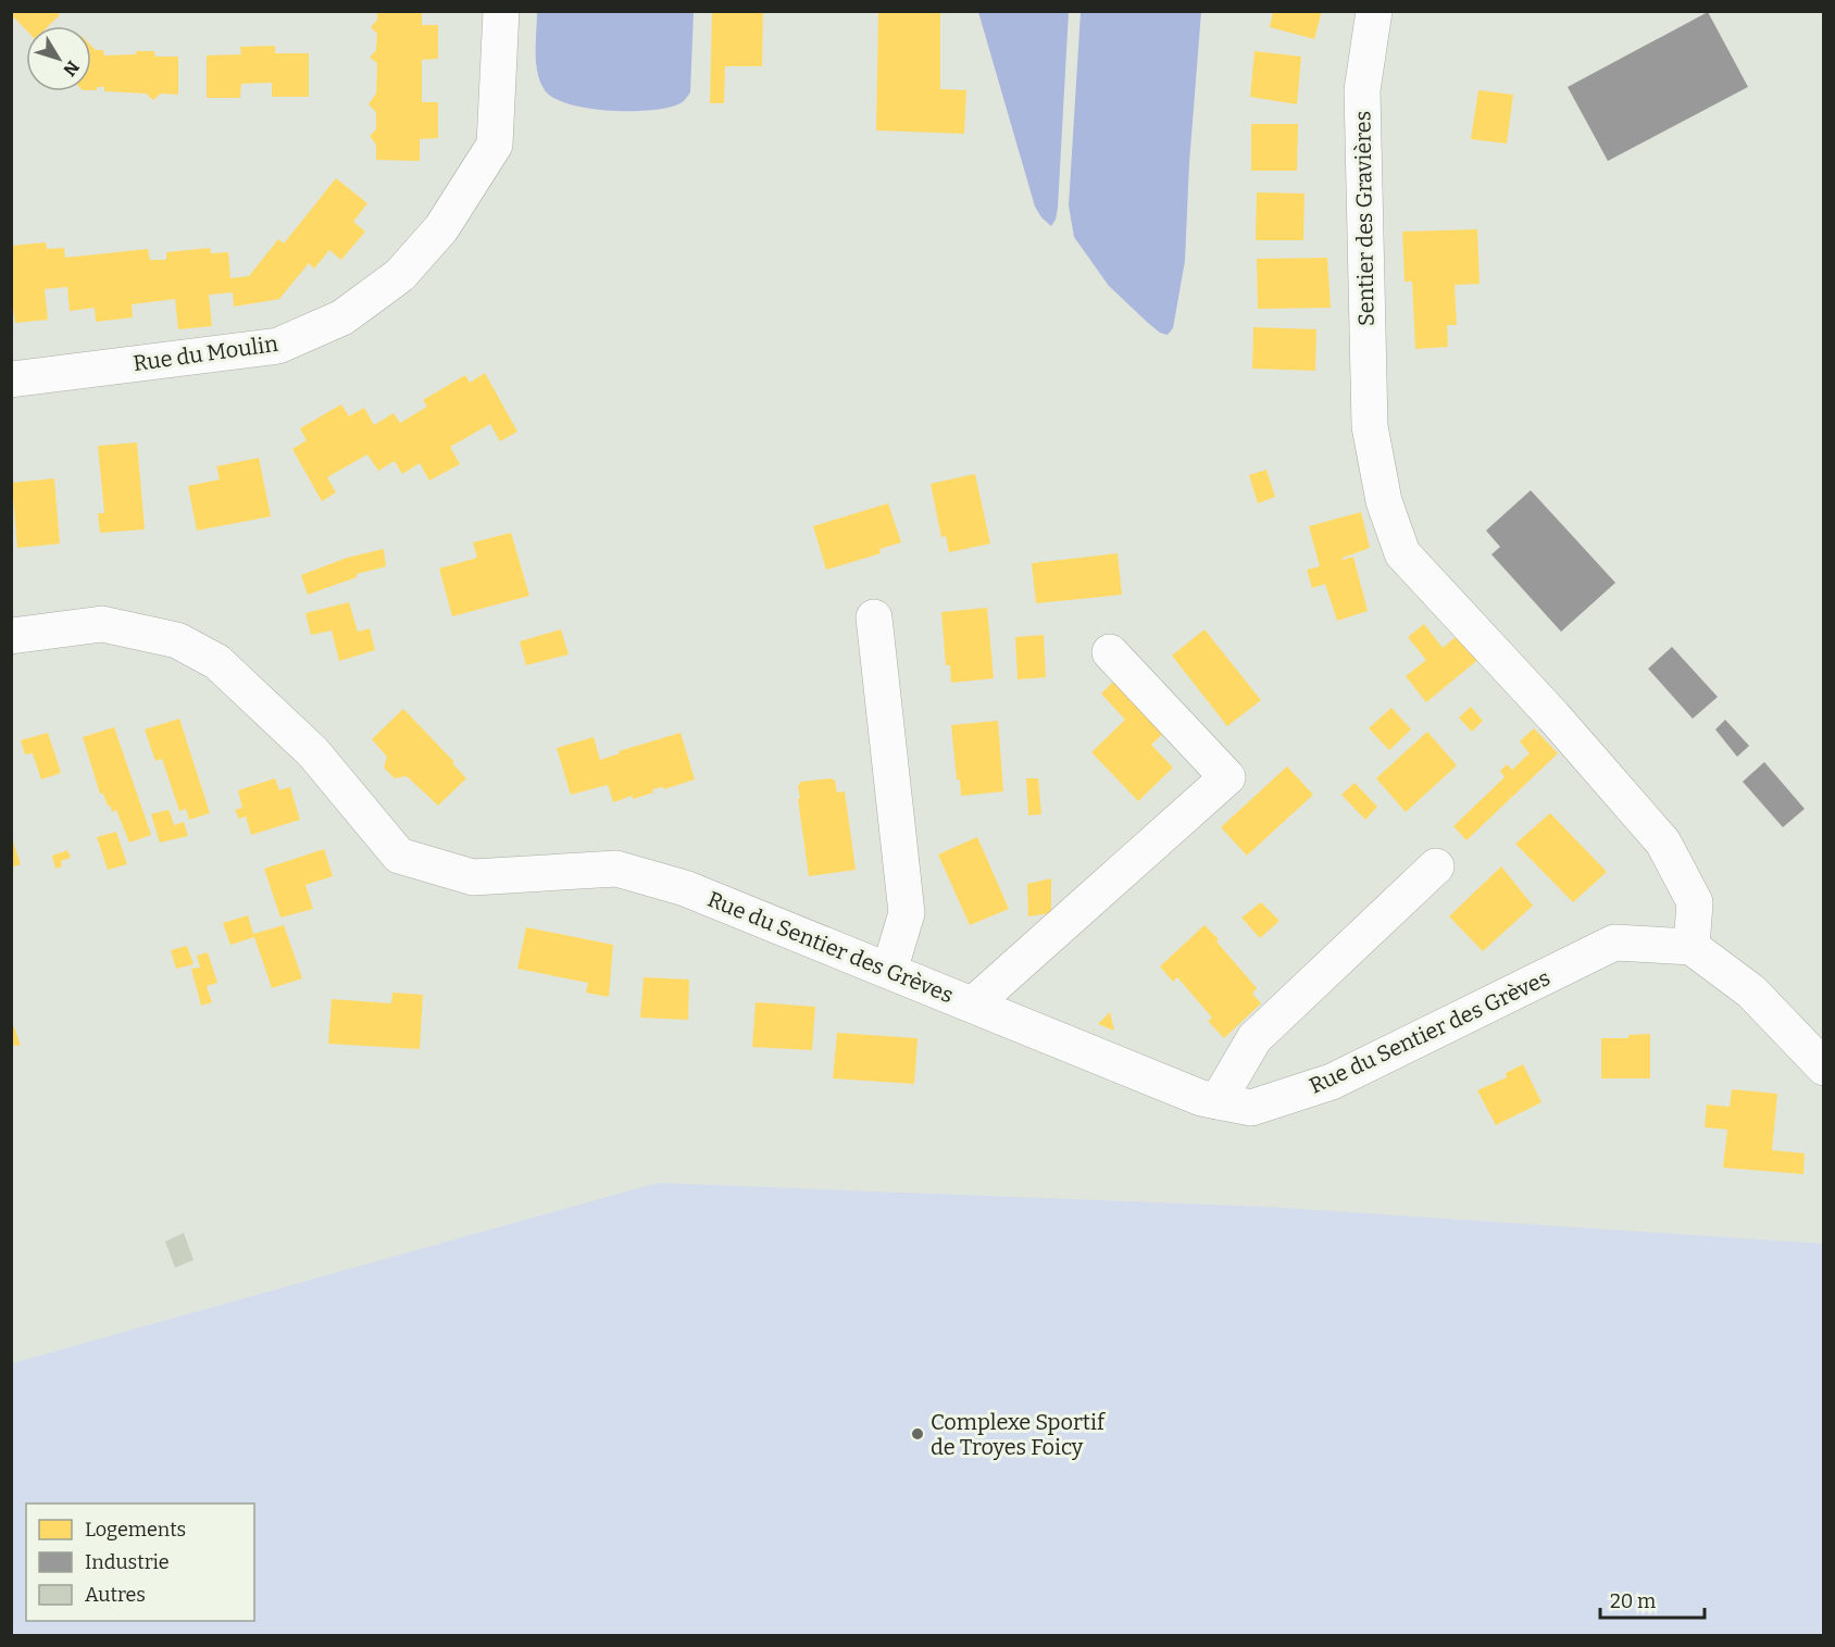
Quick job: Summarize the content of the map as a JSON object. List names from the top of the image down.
{
  "streets": {
    "street": ["Sentier des Gravières", "Rue du Moulin", "Rue du Sentier des Grèves"]
  },
  "crossings": [
    ["Sentier des Gravières", "Rue du Sentier des Grèves"]
  ],
  "places": ["Complexe Sportif de Troyes Foicy"],
  "legend": ["Logements", "Industrie", "Autres"],
  "scale_bar": "20 m",
  "north": "bottom right"
}
